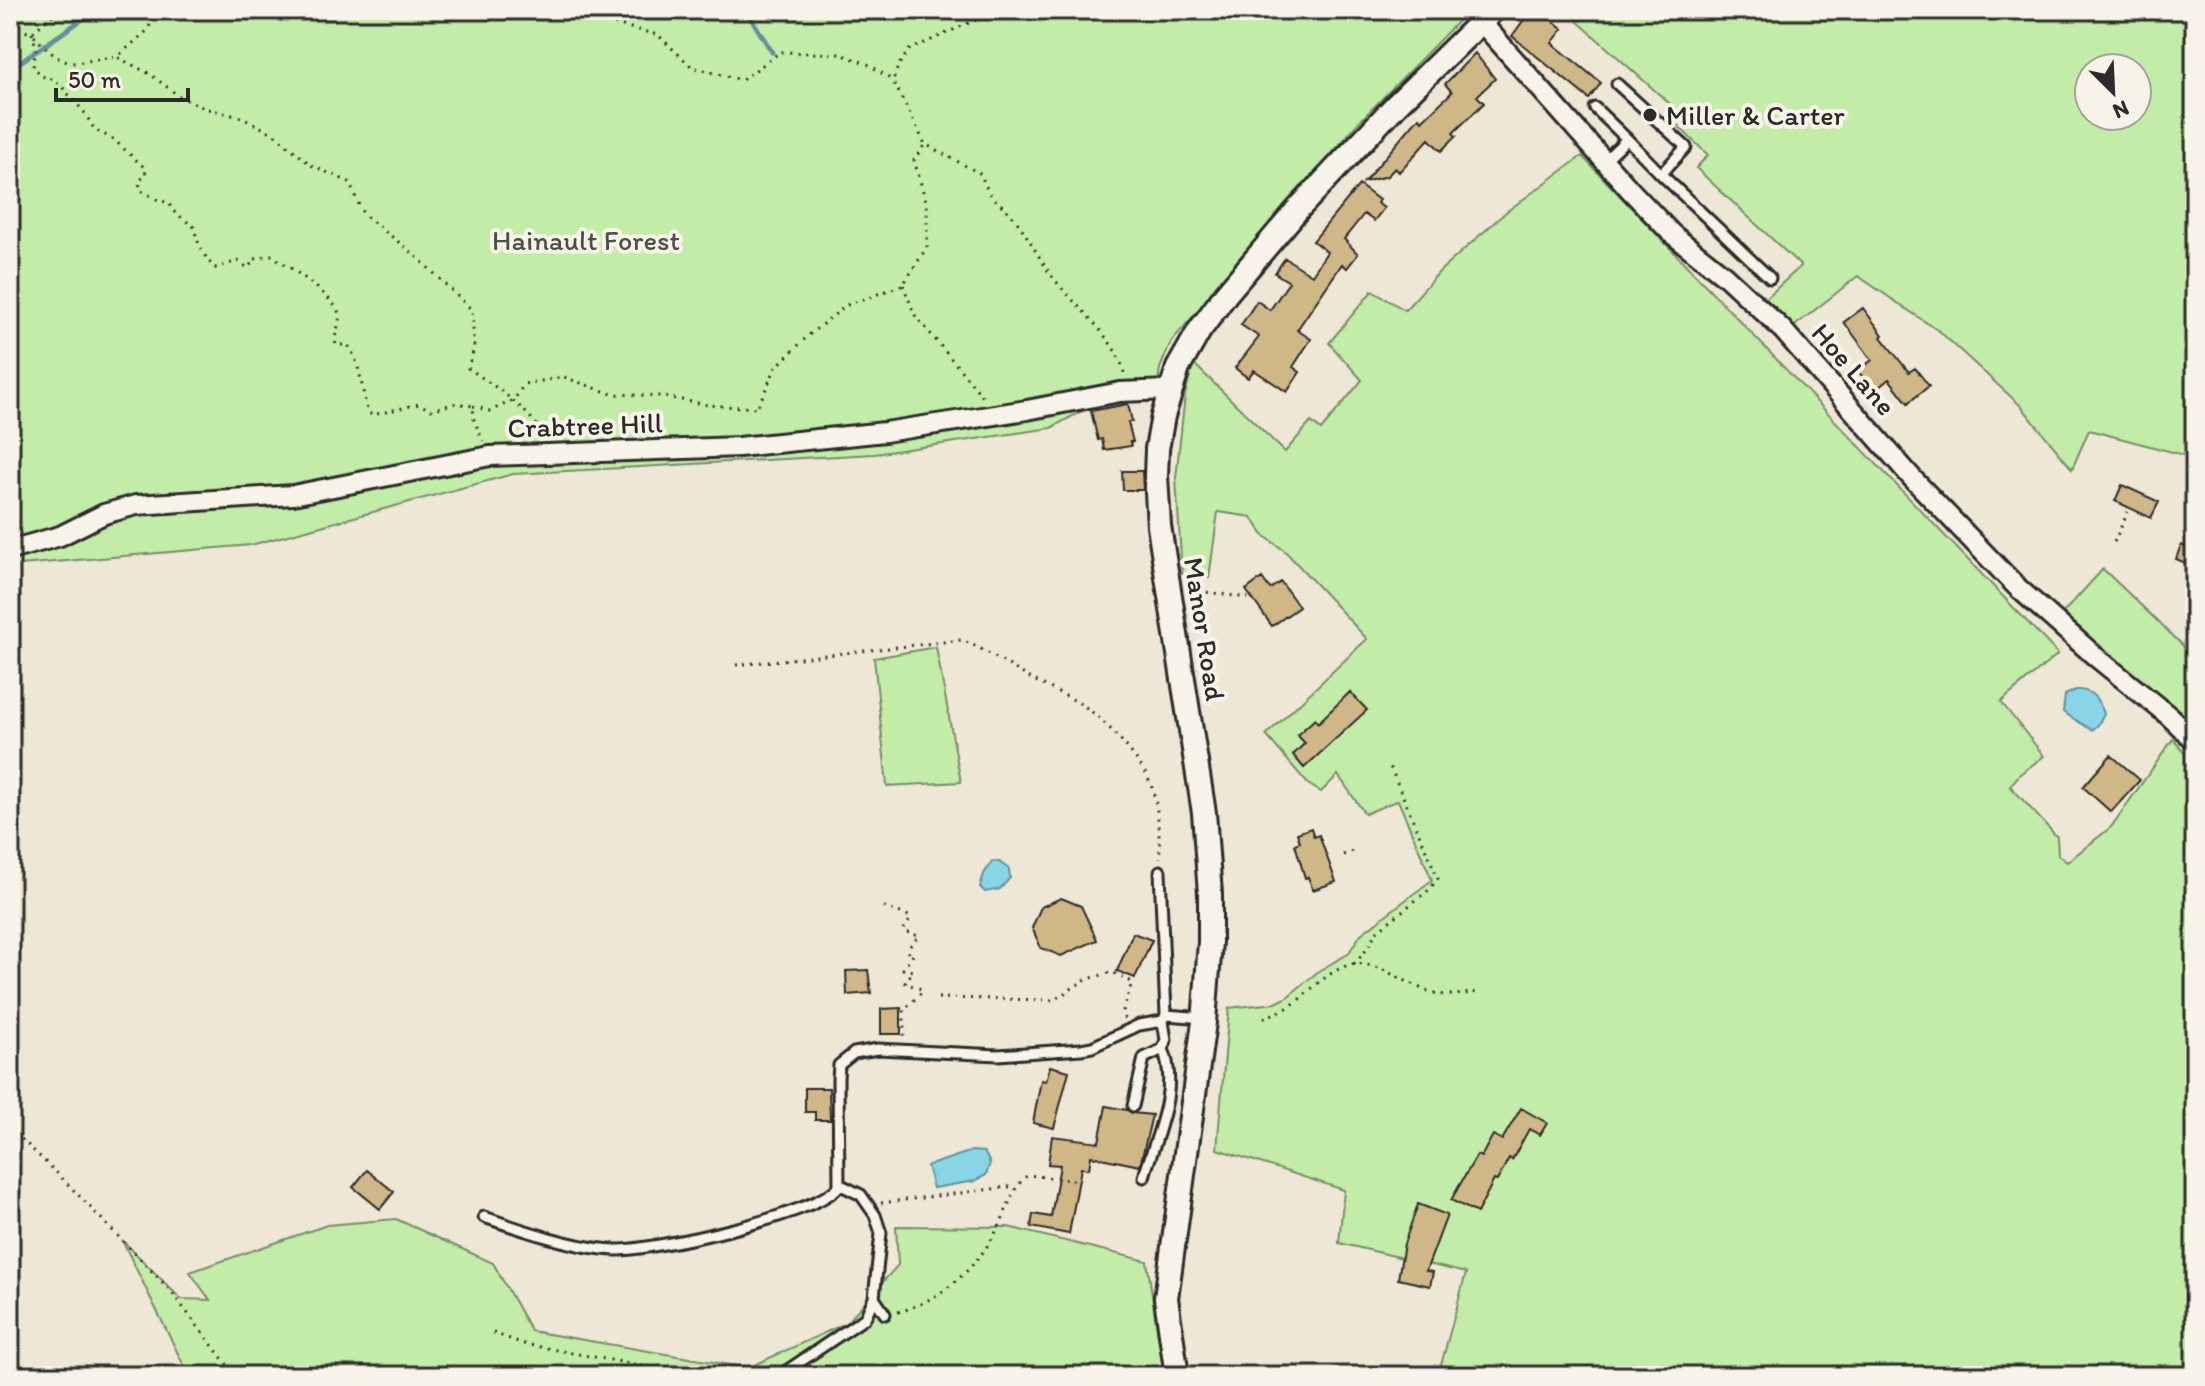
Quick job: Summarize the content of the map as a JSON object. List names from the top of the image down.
{
  "streets": {
    "street": ["Hoe Lane", "Crabtree Hill", "Manor Road"]
  },
  "crossings": [
    ["Hoe Lane", "Manor Road"],
    ["Crabtree Hill", "Manor Road"]
  ],
  "parks": ["Hainault Forest"],
  "places": ["Miller & Carter"],
  "scale_bar": "50 m",
  "north": "bottom right"
}
